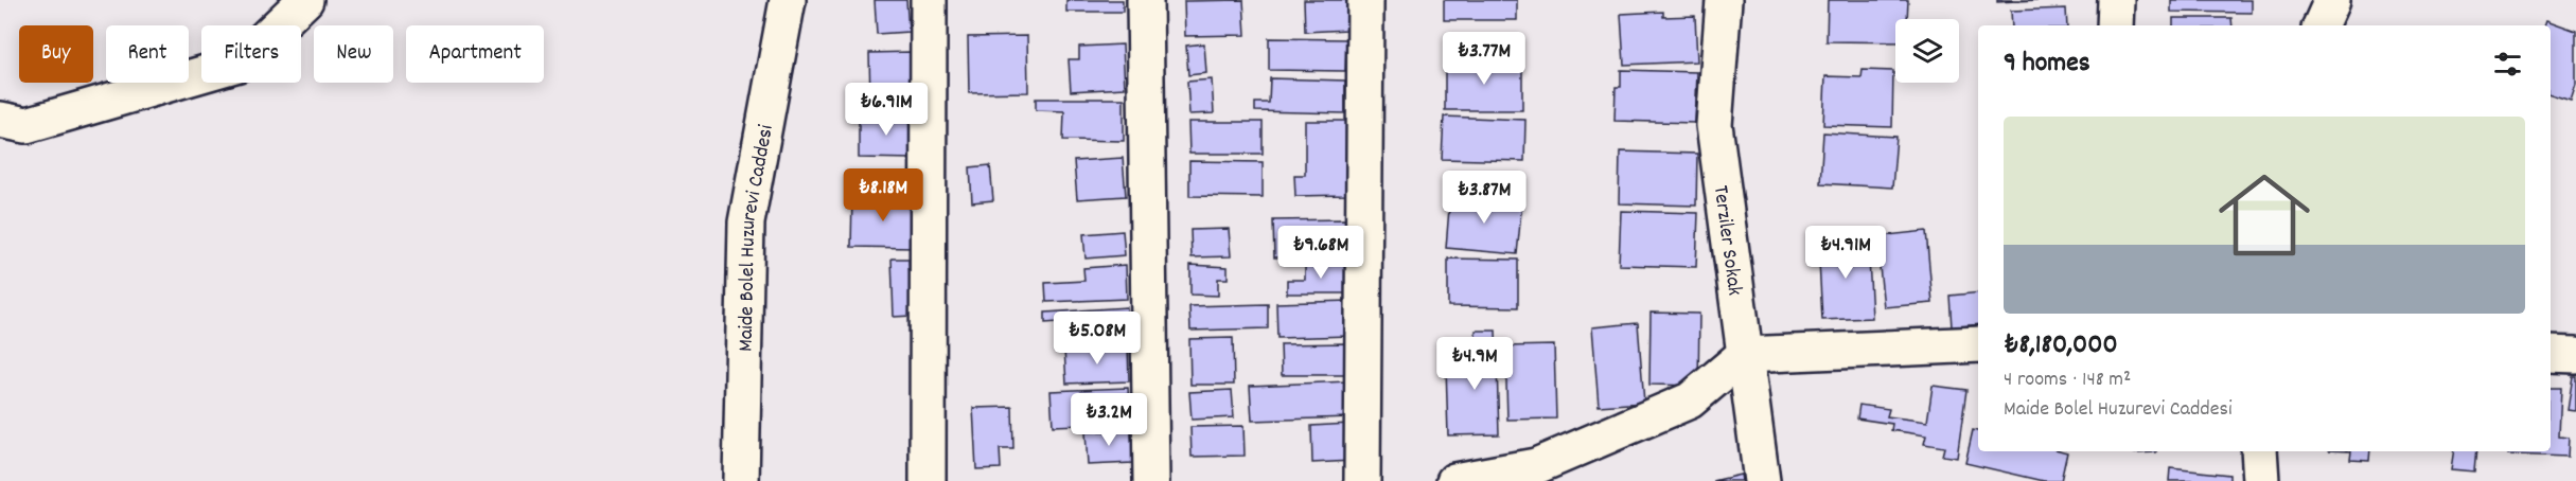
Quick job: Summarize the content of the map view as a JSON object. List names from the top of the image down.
{
  "streets": {
    "street": ["Maide Bolel Huzurevi Caddesi", "Terziler Sokak"]
  },
  "page": {
    "chip": [
      "Buy",
      "Rent",
      "Filters",
      "New",
      "Apartment"
    ],
    "heading": "9 homes",
    "price": [
      "₺3.77M",
      "₺6.91M",
      "₺8.18M",
      "₺3.87M",
      "₺9.68M",
      "₺4.91M",
      "₺5.08M",
      "₺4.9M",
      "₺3.2M"
    ],
    "list": [
      {
        "name": "₺8,180,000",
        "note": "4 rooms · 148 m² · Maide Bolel Huzurevi Caddesi"
      }
    ]
  }
}
